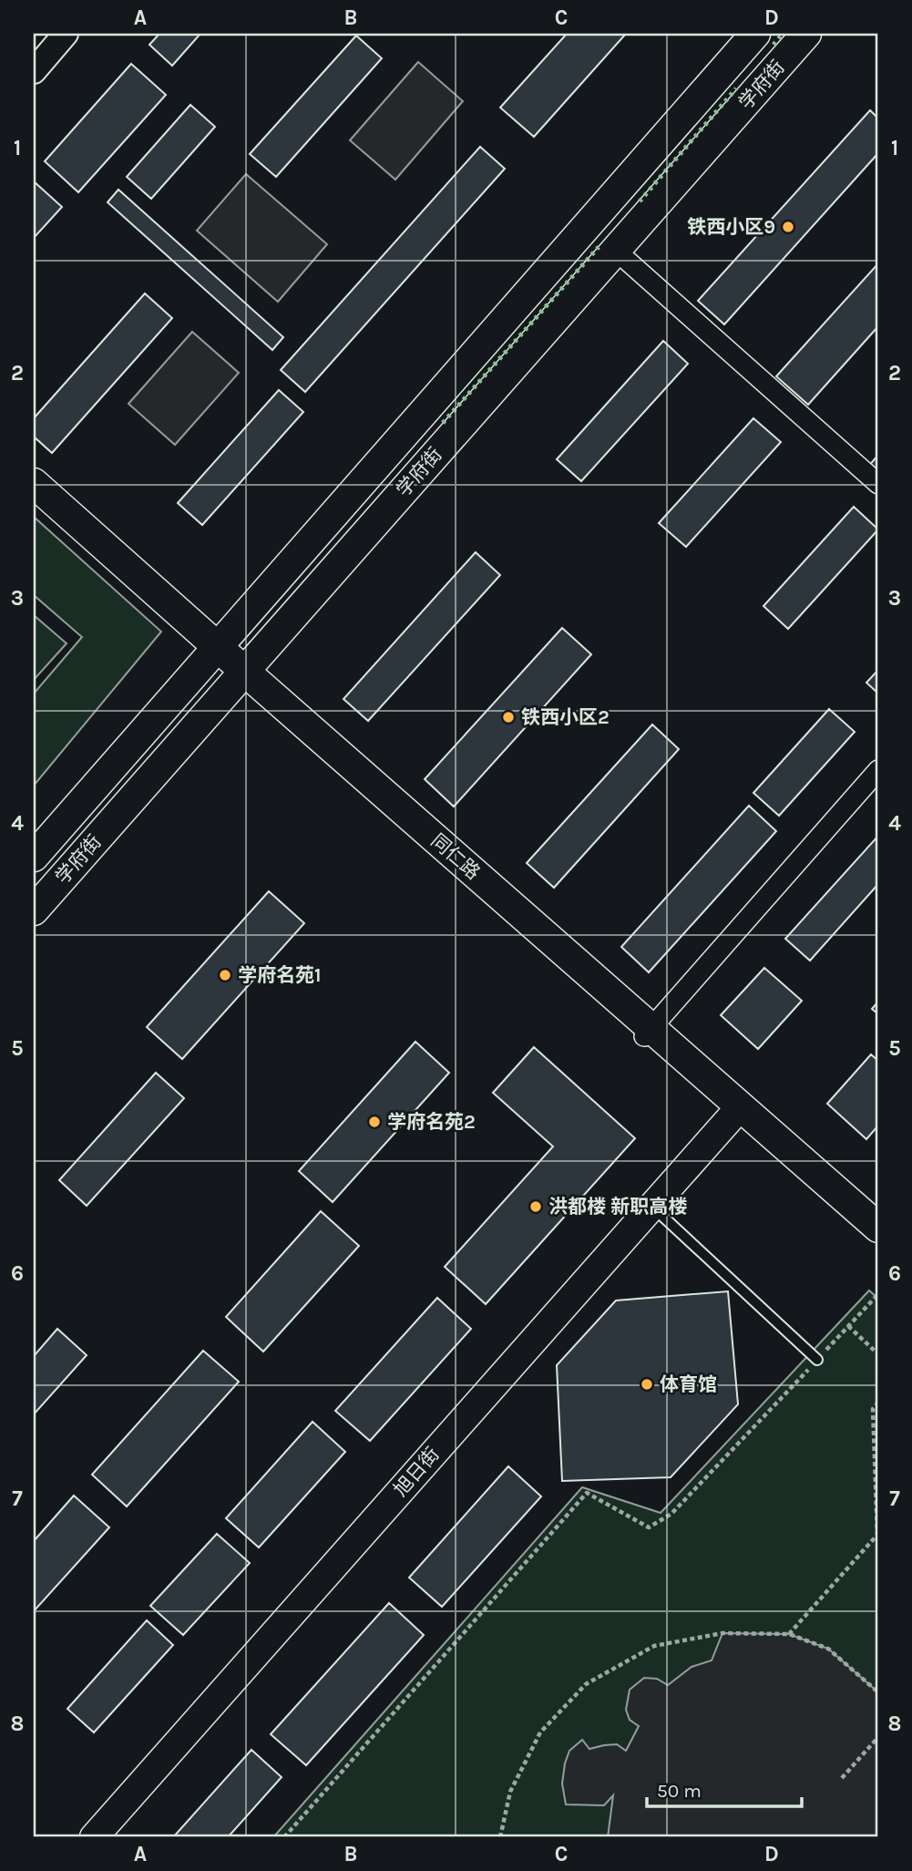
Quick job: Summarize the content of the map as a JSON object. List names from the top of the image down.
{
  "streets": {
    "main road": ["学府街", "同仁路", "旭日街"]
  },
  "crossings": [
    ["学府街", "同仁路"],
    ["同仁路", "旭日街"]
  ],
  "places": [
    "铁西小区9",
    "铁西小区2",
    "学府名苑1",
    "学府名苑2",
    "洪都楼 新职高楼",
    "体育馆"
  ],
  "scale_bar": "50 m",
  "grid": {
    "columns": [
      "A",
      "B",
      "C",
      "D"
    ],
    "rows": [
      "1",
      "2",
      "3",
      "4",
      "5",
      "6",
      "7",
      "8"
    ]
  }
}
